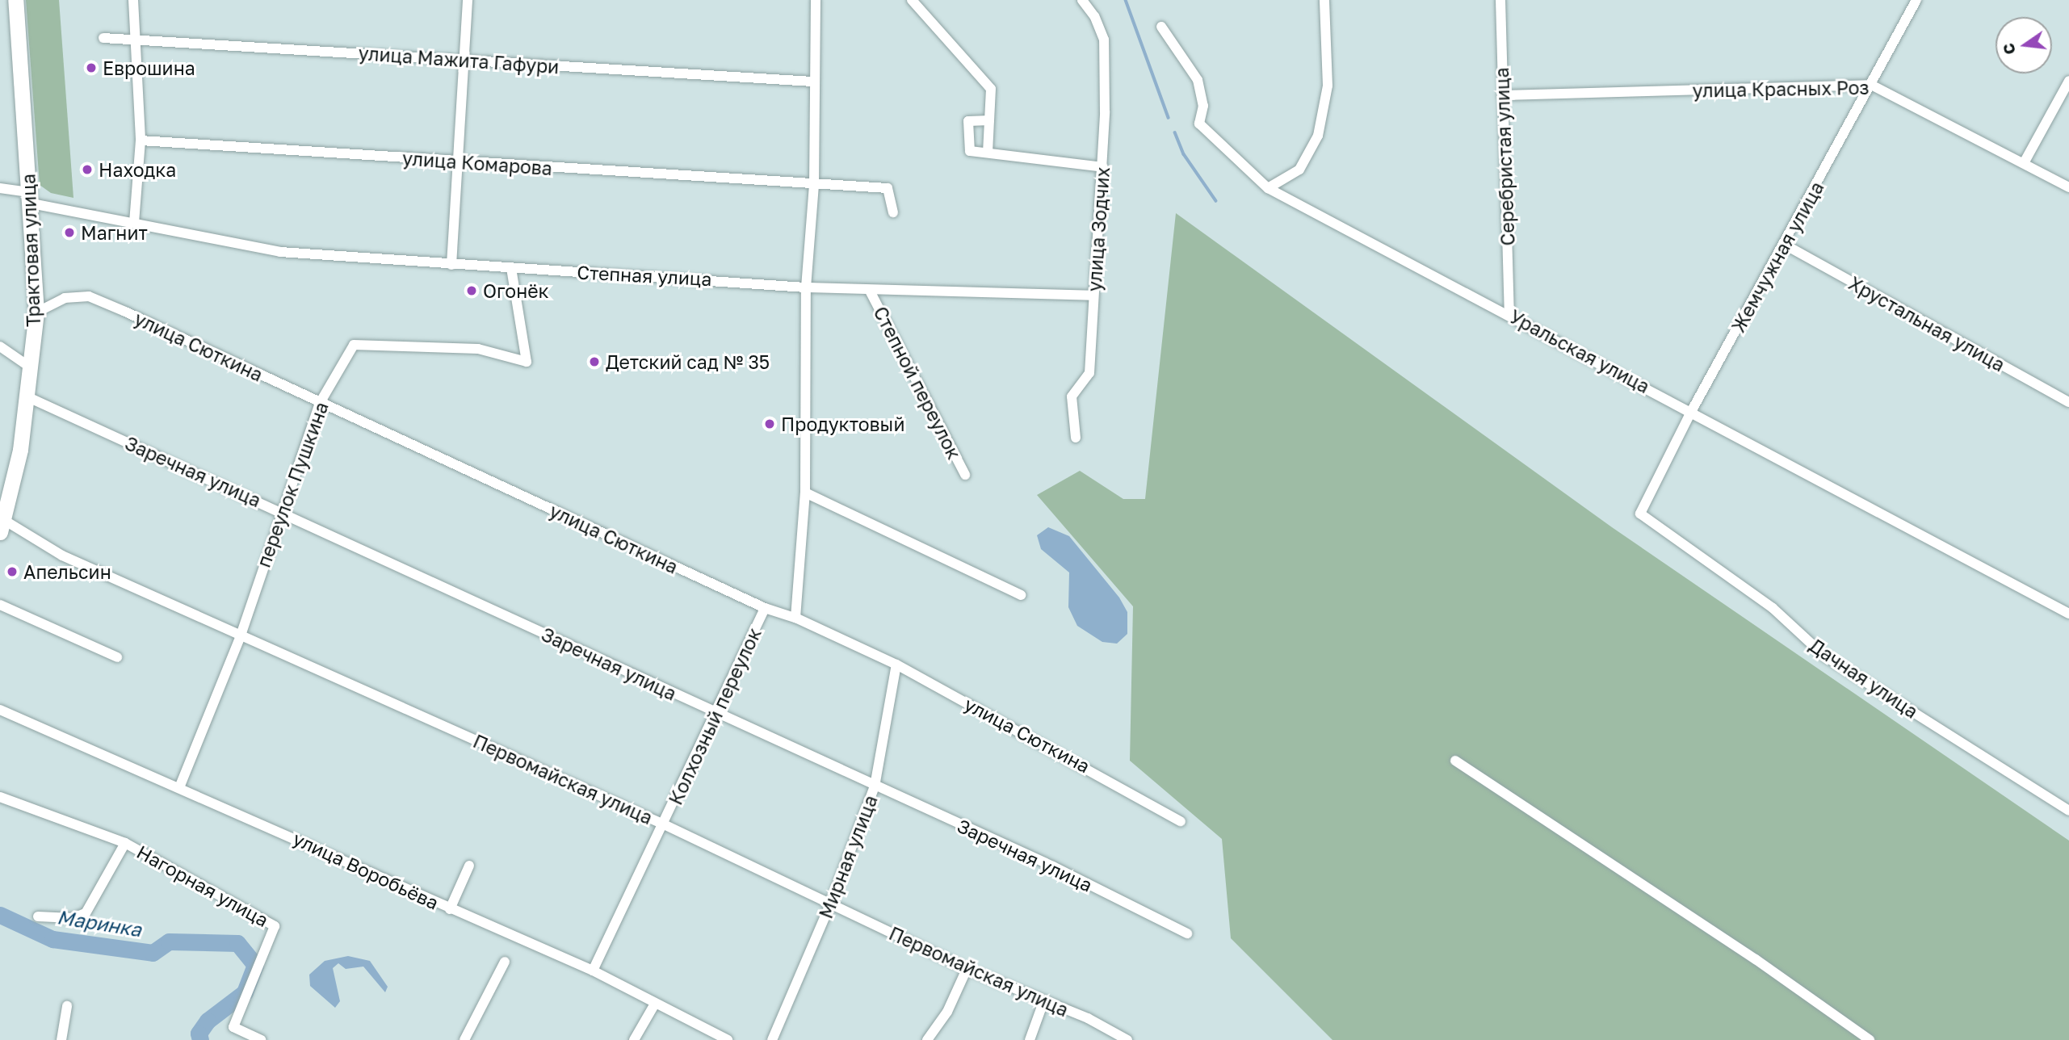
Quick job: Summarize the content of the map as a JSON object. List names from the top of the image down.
{
  "streets": {
    "main road": ["Трактовая улица"],
    "street": [
      "улица Мажита Гафури",
      "улица Красных Роз",
      "Серебристая улица",
      "улица Комарова",
      "улица Зодчих",
      "Жемчужная улица",
      "Степная улица",
      "Хрустальная улица",
      "улица Сюткина",
      "Уральская улица",
      "Степной переулок",
      "Заречная улица",
      "переулок Пушкина",
      "Дачная улица",
      "Колхозный переулок",
      "Первомайская улица",
      "Мирная улица",
      "улица Воробьёва",
      "Нагорная улица"
    ]
  },
  "crossings": [
    ["улица Красных Роз", "Серебристая улица"],
    ["улица Красных Роз", "Жемчужная улица"],
    ["Серебристая улица", "Уральская улица"],
    ["улица Зодчих", "Степная улица"],
    ["Трактовая улица", "Степная улица"],
    ["Трактовая улица", "улица Сюткина"],
    ["Трактовая улица", "Заречная улица"],
    ["Трактовая улица", "Первомайская улица"],
    ["Жемчужная улица", "Хрустальная улица"],
    ["Жемчужная улица", "Уральская улица"],
    ["Жемчужная улица", "Дачная улица"],
    ["Степная улица", "Степной переулок"],
    ["Степная улица", "переулок Пушкина"],
    ["улица Сюткина", "переулок Пушкина"],
    ["улица Сюткина", "Колхозный переулок"],
    ["улица Сюткина", "Мирная улица"],
    ["Заречная улица", "переулок Пушкина"],
    ["Заречная улица", "Колхозный переулок"],
    ["Заречная улица", "Мирная улица"],
    ["переулок Пушкина", "Первомайская улица"],
    ["переулок Пушкина", "улица Воробьёва"],
    ["Колхозный переулок", "Первомайская улица"],
    ["Колхозный переулок", "улица Воробьёва"],
    ["Первомайская улица", "Мирная улица"]
  ],
  "water": ["Маринка"],
  "places": [
    "Еврошина",
    "Находка",
    "Магнит",
    "Огонёк",
    "Детский сад № 35",
    "Продуктовый",
    "Апельсин"
  ],
  "north": "left"
}
